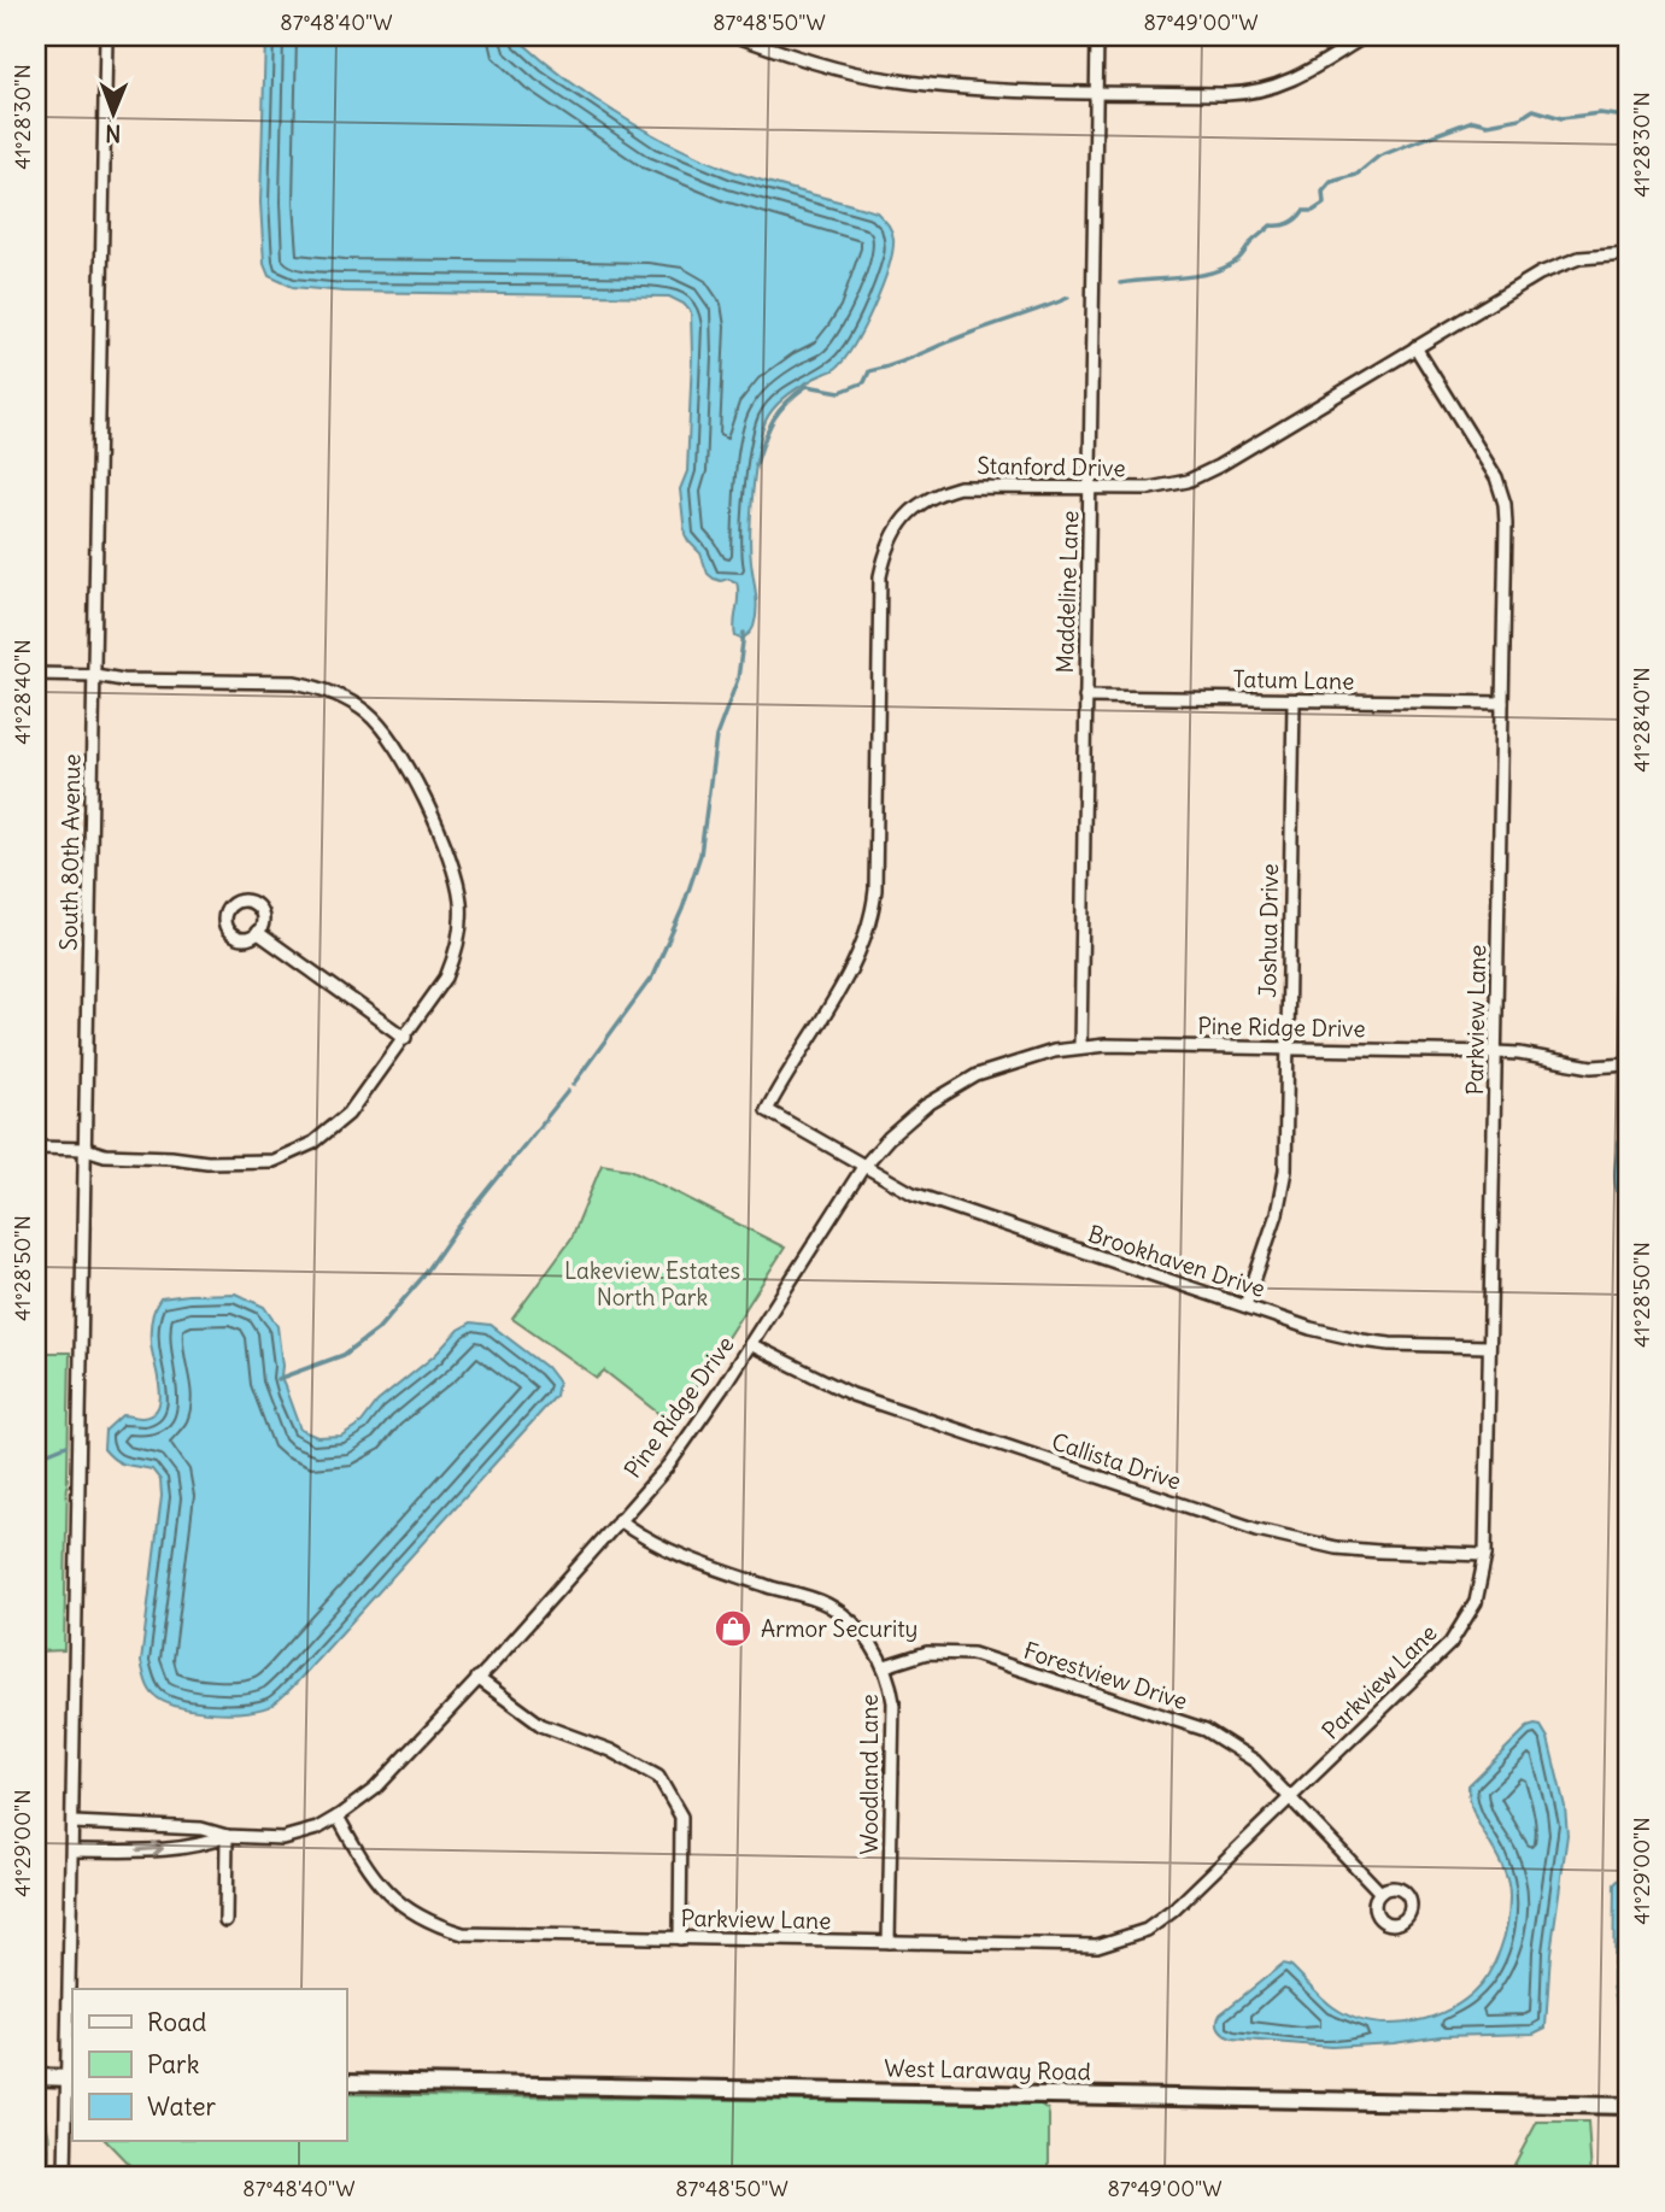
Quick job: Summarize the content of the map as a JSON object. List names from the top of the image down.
{
  "streets": {
    "main road": ["West Laraway Road"],
    "street": [
      "Stanford Drive",
      "Maddeline Lane",
      "Tatum Lane",
      "South 80th Avenue",
      "Joshua Drive",
      "Parkview Lane",
      "Pine Ridge Drive",
      "Brookhaven Drive",
      "Callista Drive",
      "Forestview Drive",
      "Woodland Lane"
    ]
  },
  "crossings": [
    ["Stanford Drive", "Maddeline Lane"],
    ["Stanford Drive", "Parkview Lane"],
    ["Stanford Drive", "Pine Ridge Drive"],
    ["Stanford Drive", "Brookhaven Drive"],
    ["Maddeline Lane", "Tatum Lane"],
    ["Maddeline Lane", "Pine Ridge Drive"],
    ["Tatum Lane", "Joshua Drive"],
    ["Tatum Lane", "Parkview Lane"],
    ["South 80th Avenue", "Pine Ridge Drive"],
    ["Joshua Drive", "Pine Ridge Drive"],
    ["Joshua Drive", "Brookhaven Drive"],
    ["Parkview Lane", "Pine Ridge Drive"],
    ["Parkview Lane", "Brookhaven Drive"],
    ["Parkview Lane", "Callista Drive"],
    ["Parkview Lane", "Forestview Drive"],
    ["Parkview Lane", "Woodland Lane"],
    ["Pine Ridge Drive", "Brookhaven Drive"],
    ["Pine Ridge Drive", "Callista Drive"],
    ["Pine Ridge Drive", "Woodland Lane"],
    ["Forestview Drive", "Woodland Lane"]
  ],
  "parks": ["Lakeview Estates North Park"],
  "places": {
    "shop": ["Armor Security"]
  },
  "legend": ["Road", "Park", "Water"],
  "north": "bottom",
  "coordinates": [
    "87°48'40\"W",
    "87°48'50\"W",
    "87°49'00\"W",
    "41°28'30\"N",
    "41°28'40\"N",
    "41°28'50\"N",
    "41°29'00\"N"
  ]
}
